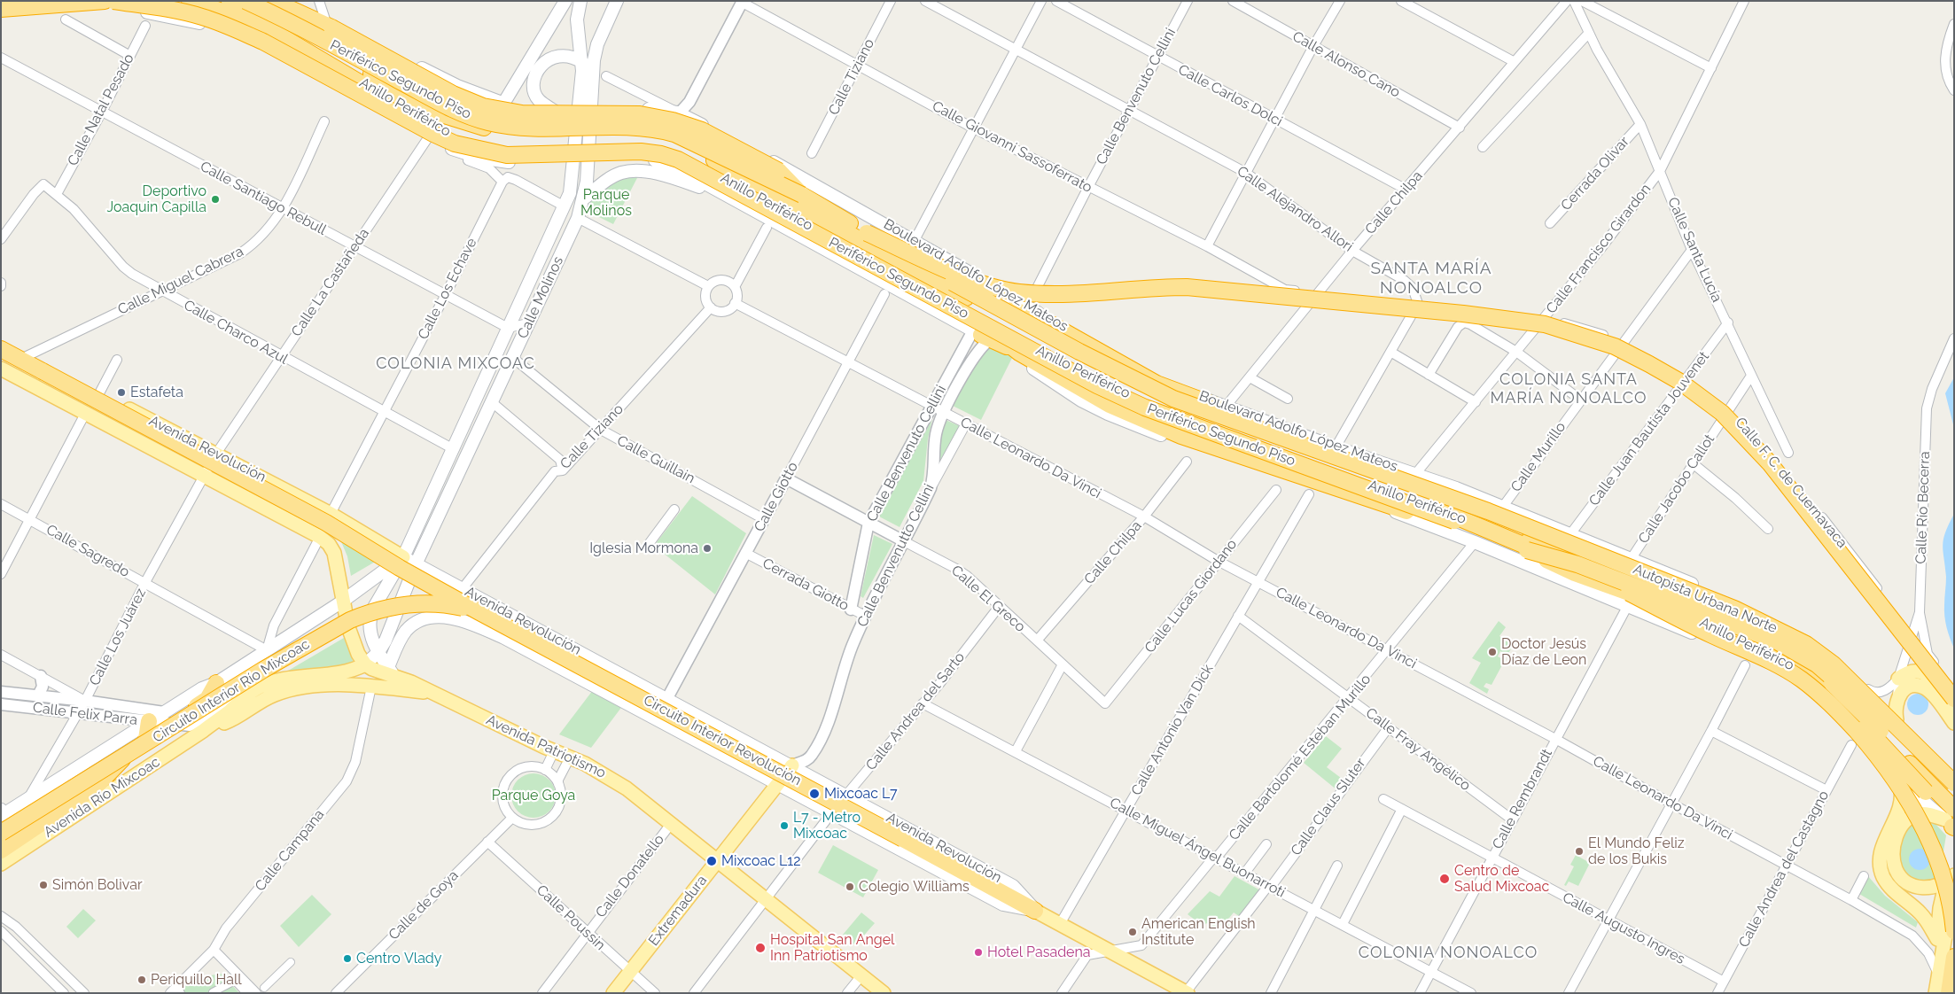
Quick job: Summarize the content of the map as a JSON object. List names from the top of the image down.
{
  "streets": {
    "highway": [
      "Periférico Segundo Piso",
      "Anillo Periférico",
      "Autopista Urbana Norte",
      "Circuito Interior Río Mixcoac",
      "Circuito Interior Revolución"
    ],
    "main road": [
      "Boulevard Adolfo López Mateos",
      "Calle Molinos",
      "Avenida Revolución",
      "Avenida Patriotismo",
      "Avenida Río Mixcoac",
      "Extremadura"
    ],
    "street": [
      "Calle Alonso Cano",
      "Calle Tiziano",
      "Calle Carlos Dolci",
      "Calle Benvenuto Cellini",
      "Calle Natal Pesado",
      "Calle Giovanni Sassoferrato",
      "Cerrada Olivar",
      "Calle Santiago Rebull",
      "Calle Chilpa",
      "Calle Alejandro Allori",
      "Calle Francisco Girardon",
      "Calle Santa Lucía",
      "Calle Miguel Cabrera",
      "Calle La Castañeda",
      "Calle Los Echave",
      "Calle Charco Azul",
      "Calle Juan Bautista Jouvenet",
      "Calle Murillo",
      "Calle Leonardo Da Vinci",
      "Calle Guillain",
      "Calle F. C. de Cuernavaca",
      "Calle Jacobo Callot",
      "Calle Giotto",
      "Calle Río Becerra",
      "Calle Sagredo",
      "Calle Benvenutto Cellini",
      "Cerrada Giotto",
      "Calle Lucas Giordano",
      "Calle El Greco",
      "Calle Los Juárez",
      "Calle Andrea del Sarto",
      "Calle Felix Parra",
      "Calle Antonio Van Dick",
      "Calle Fray Angélico",
      "Calle Bartolomé Esteban Murillo",
      "Calle Rembrandt",
      "Calle Claus Sluter",
      "Calle Miguel Ángel Buonarroti",
      "Calle Campana",
      "Calle Andrea del Castagno",
      "Calle Donatello",
      "Calle de Goya",
      "Calle Poussin",
      "Calle Augusto Ingres"
    ]
  },
  "crossings": [
    ["Calle Alonso Cano", "Calle Chilpa"],
    ["Calle Tiziano", "Calle Giovanni Sassoferrato"],
    ["Calle Tiziano", "Avenida Revolución"],
    ["Calle Tiziano", "Calle Leonardo Da Vinci"],
    ["Calle Tiziano", "Calle Guillain"],
    ["Periférico Segundo Piso", "Boulevard Adolfo López Mateos"],
    ["Periférico Segundo Piso", "Calle Murillo"],
    ["Periférico Segundo Piso", "Autopista Urbana Norte"],
    ["Periférico Segundo Piso", "Calle Rembrandt"],
    ["Calle Carlos Dolci", "Calle Benvenuto Cellini"],
    ["Calle Carlos Dolci", "Calle Chilpa"],
    ["Calle Benvenuto Cellini", "Anillo Periférico"],
    ["Calle Benvenuto Cellini", "Calle Giovanni Sassoferrato"],
    ["Calle Benvenuto Cellini", "Calle Alejandro Allori"],
    ["Calle Benvenuto Cellini", "Boulevard Adolfo López Mateos"],
    ["Calle Benvenuto Cellini", "Calle Leonardo Da Vinci"],
    ["Calle Benvenuto Cellini", "Calle Benvenutto Cellini"],
    ["Calle Benvenuto Cellini", "Cerrada Giotto"],
    ["Calle Benvenuto Cellini", "Calle El Greco"],
    ["Anillo Periférico", "Calle Benvenutto Cellini"],
    ["Anillo Periférico", "Autopista Urbana Norte"],
    ["Calle Natal Pesado", "Calle Santiago Rebull"],
    ["Calle Natal Pesado", "Calle Charco Azul"],
    ["Calle Giovanni Sassoferrato", "Calle F. C. de Cuernavaca"],
    ["Cerrada Olivar", "Calle Santa Lucía"],
    ["Calle Santiago Rebull", "Calle Miguel Cabrera"],
    ["Calle Santiago Rebull", "Calle La Castañeda"],
    ["Calle Santiago Rebull", "Calle Los Echave"],
    ["Calle Santiago Rebull", "Calle Molinos"],
    ["Calle Chilpa", "Calle Alejandro Allori"],
    ["Calle Chilpa", "Boulevard Adolfo López Mateos"],
    ["Calle Chilpa", "Calle Leonardo Da Vinci"],
    ["Calle Chilpa", "Calle F. C. de Cuernavaca"],
    ["Calle Chilpa", "Calle El Greco"],
    ["Calle Alejandro Allori", "Calle F. C. de Cuernavaca"],
    ["Calle Francisco Girardon", "Calle Santa Lucía"],
    ["Calle Francisco Girardon", "Boulevard Adolfo López Mateos"],
    ["Calle Francisco Girardon", "Calle F. C. de Cuernavaca"],
    ["Calle Santa Lucía", "Calle Juan Bautista Jouvenet"],
    ["Calle Santa Lucía", "Calle Murillo"],
    ["Calle Santa Lucía", "Calle Jacobo Callot"],
    ["Boulevard Adolfo López Mateos", "Calle Juan Bautista Jouvenet"],
    ["Boulevard Adolfo López Mateos", "Calle Murillo"],
    ["Boulevard Adolfo López Mateos", "Calle Jacobo Callot"],
    ["Boulevard Adolfo López Mateos", "Autopista Urbana Norte"],
    ["Calle Miguel Cabrera", "Calle Charco Azul"],
    ["Calle Miguel Cabrera", "Avenida Revolución"],
    ["Calle La Castañeda", "Calle Charco Azul"],
    ["Calle La Castañeda", "Avenida Revolución"],
    ["Calle La Castañeda", "Calle Los Juárez"],
    ["Calle Los Echave", "Calle Charco Azul"],
    ["Calle Los Echave", "Avenida Revolución"],
    ["Calle Molinos", "Calle Charco Azul"],
    ["Calle Molinos", "Avenida Revolución"],
    ["Calle Molinos", "Calle Guillain"],
    ["Calle Molinos", "Avenida Patriotismo"],
    ["Calle Molinos", "Avenida Río Mixcoac"],
    ["Calle Juan Bautista Jouvenet", "Calle F. C. de Cuernavaca"],
    ["Avenida Revolución", "Calle Giotto"],
    ["Avenida Revolución", "Calle Benvenutto Cellini"],
    ["Avenida Revolución", "Calle Los Juárez"],
    ["Avenida Revolución", "Calle Andrea del Sarto"],
    ["Avenida Revolución", "Calle Antonio Van Dick"],
    ["Avenida Revolución", "Circuito Interior Revolución"],
    ["Avenida Revolución", "Avenida Patriotismo"],
    ["Avenida Revolución", "Calle Bartolomé Esteban Murillo"],
    ["Avenida Revolución", "Avenida Río Mixcoac"],
    ["Avenida Revolución", "Calle Claus Sluter"],
    ["Avenida Revolución", "Extremadura"],
    ["Calle Murillo", "Calle F. C. de Cuernavaca"],
    ["Calle Murillo", "Autopista Urbana Norte"],
    ["Calle Leonardo Da Vinci", "Calle Giotto"],
    ["Calle Leonardo Da Vinci", "Calle Benvenutto Cellini"],
    ["Calle Leonardo Da Vinci", "Calle Lucas Giordano"],
    ["Calle Leonardo Da Vinci", "Calle Antonio Van Dick"],
    ["Calle Leonardo Da Vinci", "Calle Bartolomé Esteban Murillo"],
    ["Calle Leonardo Da Vinci", "Calle Rembrandt"],
    ["Calle Leonardo Da Vinci", "Calle Andrea del Castagno"],
    ["Calle Guillain", "Calle Giotto"],
    ["Calle F. C. de Cuernavaca", "Calle Jacobo Callot"],
    ["Calle F. C. de Cuernavaca", "Calle Río Becerra"],
    ["Calle Giotto", "Cerrada Giotto"],
    ["Calle Giotto", "Calle El Greco"],
    ["Calle Sagredo", "Calle Los Juárez"],
    ["Calle Benvenutto Cellini", "Cerrada Giotto"],
    ["Calle Benvenutto Cellini", "Calle El Greco"],
    ["Calle Benvenutto Cellini", "Extremadura"],
    ["Calle Lucas Giordano", "Calle El Greco"],
    ["Calle El Greco", "Calle Andrea del Sarto"],
    ["Autopista Urbana Norte", "Calle Rembrandt"],
    ["Calle Los Juárez", "Calle Felix Parra"],
    ["Circuito Interior Río Mixcoac", "Circuito Interior Revolución"],
    ["Calle Andrea del Sarto", "Avenida Patriotismo"],
    ["Calle Andrea del Sarto", "Calle Miguel Ángel Buonarroti"],
    ["Calle Felix Parra", "Avenida Río Mixcoac"],
    ["Calle Antonio Van Dick", "Calle Fray Angélico"],
    ["Calle Antonio Van Dick", "Calle Miguel Ángel Buonarroti"],
    ["Avenida Patriotismo", "Avenida Río Mixcoac"],
    ["Avenida Patriotismo", "Calle Campana"],
    ["Avenida Patriotismo", "Calle Donatello"],
    ["Avenida Patriotismo", "Extremadura"],
    ["Calle Fray Angélico", "Calle Bartolomé Esteban Murillo"],
    ["Calle Fray Angélico", "Calle Rembrandt"],
    ["Calle Fray Angélico", "Calle Claus Sluter"],
    ["Calle Bartolomé Esteban Murillo", "Calle Miguel Ángel Buonarroti"],
    ["Avenida Río Mixcoac", "Calle Campana"],
    ["Calle Rembrandt", "Calle Miguel Ángel Buonarroti"],
    ["Calle Rembrandt", "Calle Augusto Ingres"],
    ["Calle Claus Sluter", "Calle Miguel Ángel Buonarroti"],
    ["Calle Andrea del Castagno", "Calle Augusto Ingres"],
    ["Calle Donatello", "Calle Poussin"],
    ["Calle de Goya", "Calle Poussin"],
    ["Extremadura", "Calle Poussin"]
  ],
  "districts": [
    "SANTA MARÍA NONOALCO",
    "COLONIA MIXCOAC",
    "COLONIA SANTA MARÍA NONOALCO",
    "COLONIA NONOALCO"
  ],
  "parks": ["Parque Molinos", "Parque Goya"],
  "places": [
    "Deportivo Joaquin Capilla",
    "Estafeta",
    "Iglesia Mormona",
    "Doctor Jesús Díaz de Leon",
    "Mixcoac L7",
    "L7 - Metro Mixcoac",
    "El Mundo Feliz de los Bukis",
    "Mixcoac L12",
    "Centro de Salud Mixcoac",
    "Simón Bolivar",
    "Colegio Williams",
    "American English Institute",
    "Hospital San Angel Inn Patriotismo",
    "Hotel Pasadena",
    "Centro Vlady",
    "Periquillo Hall"
  ]
}
